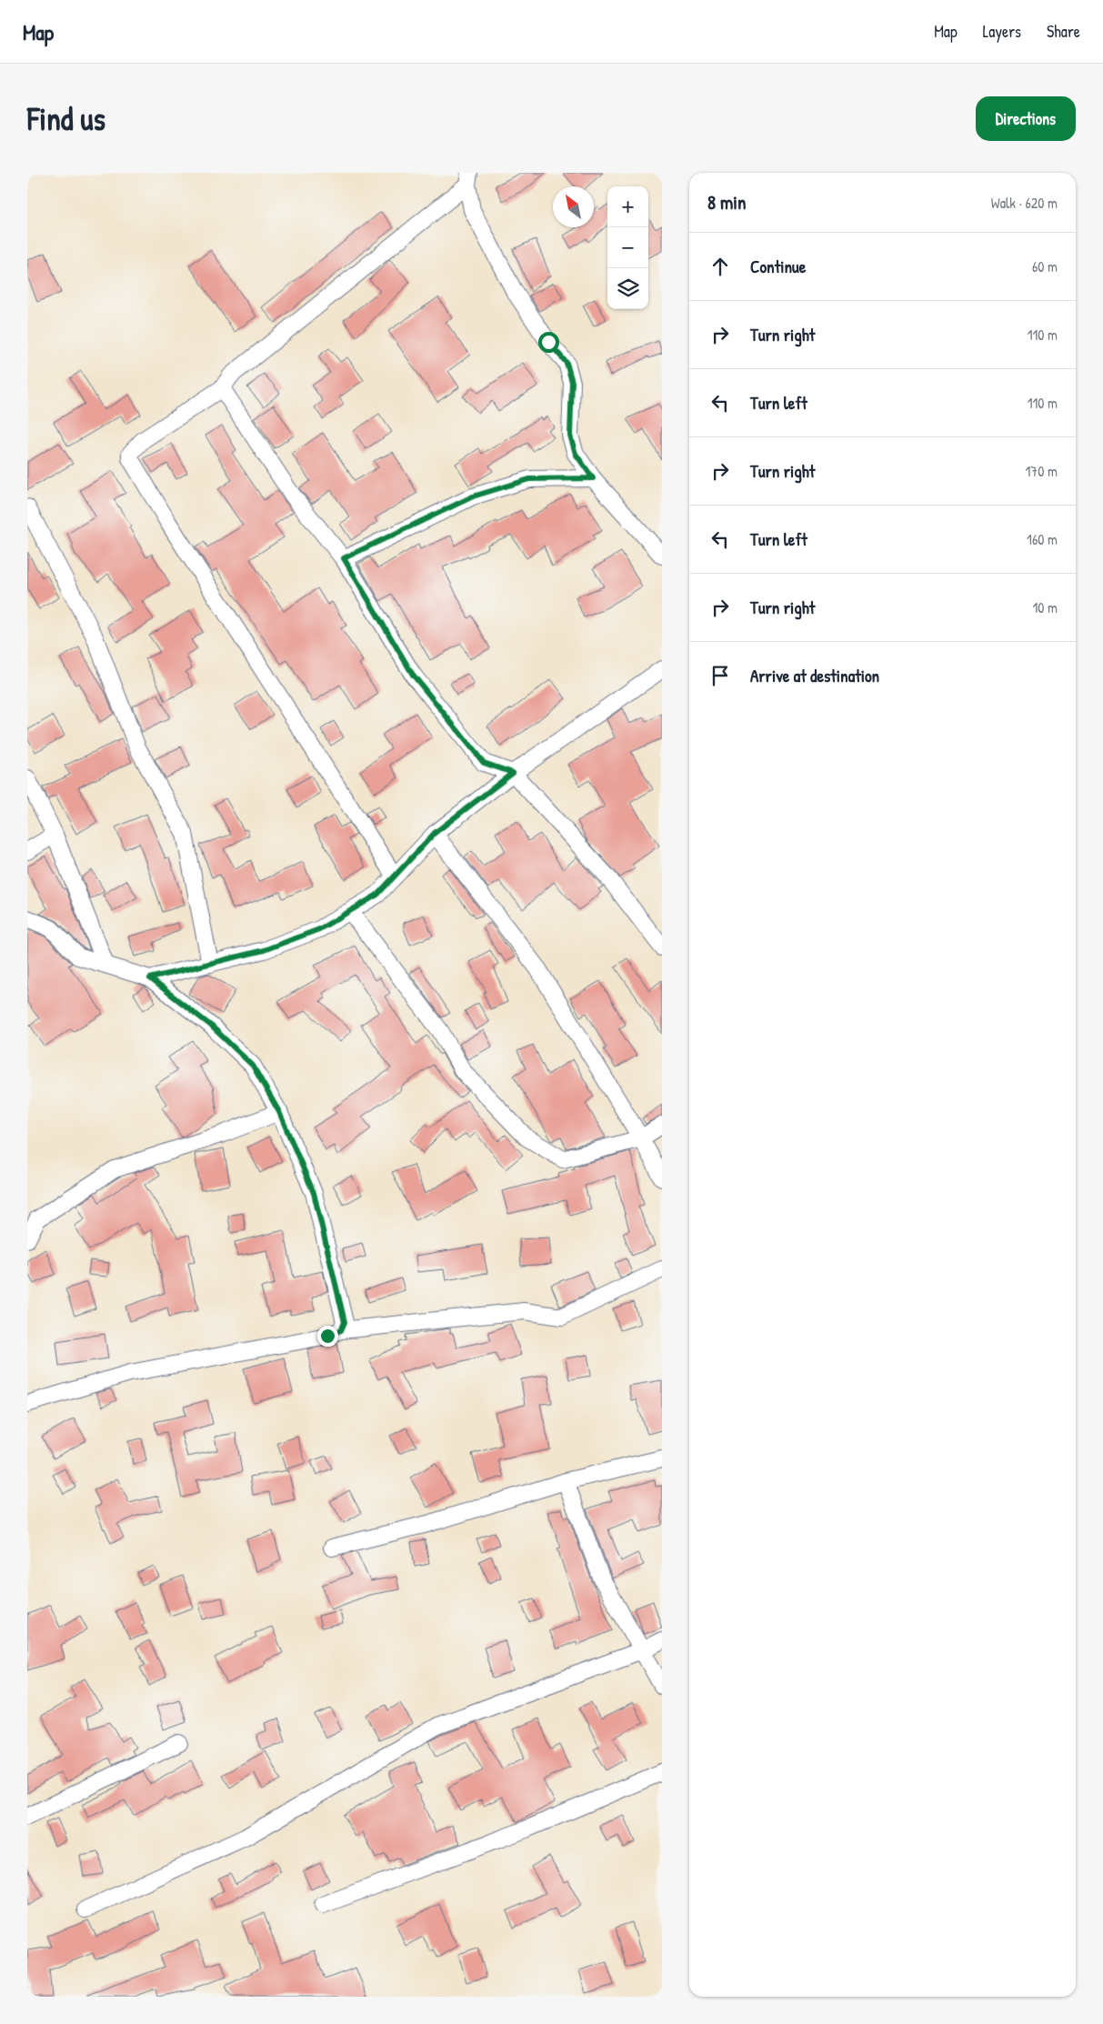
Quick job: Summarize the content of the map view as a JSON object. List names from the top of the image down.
{
  "north": "top left",
  "page": {
    "header": "Map",
    "nav": ["Map", "Layers", "Share"],
    "buttons": "Directions",
    "title": "Find us",
    "heading": ["8 min", "Walk · 620 m"],
    "map_buttons": ["+", "−"],
    "list": [
      ["Continue", "60 m"],
      ["Turn right", "110 m"],
      ["Turn left", "110 m"],
      ["Turn right", "170 m"],
      ["Turn left", "160 m"],
      ["Turn right", "10 m"],
      "Arrive at destination"
    ]
  }
}
